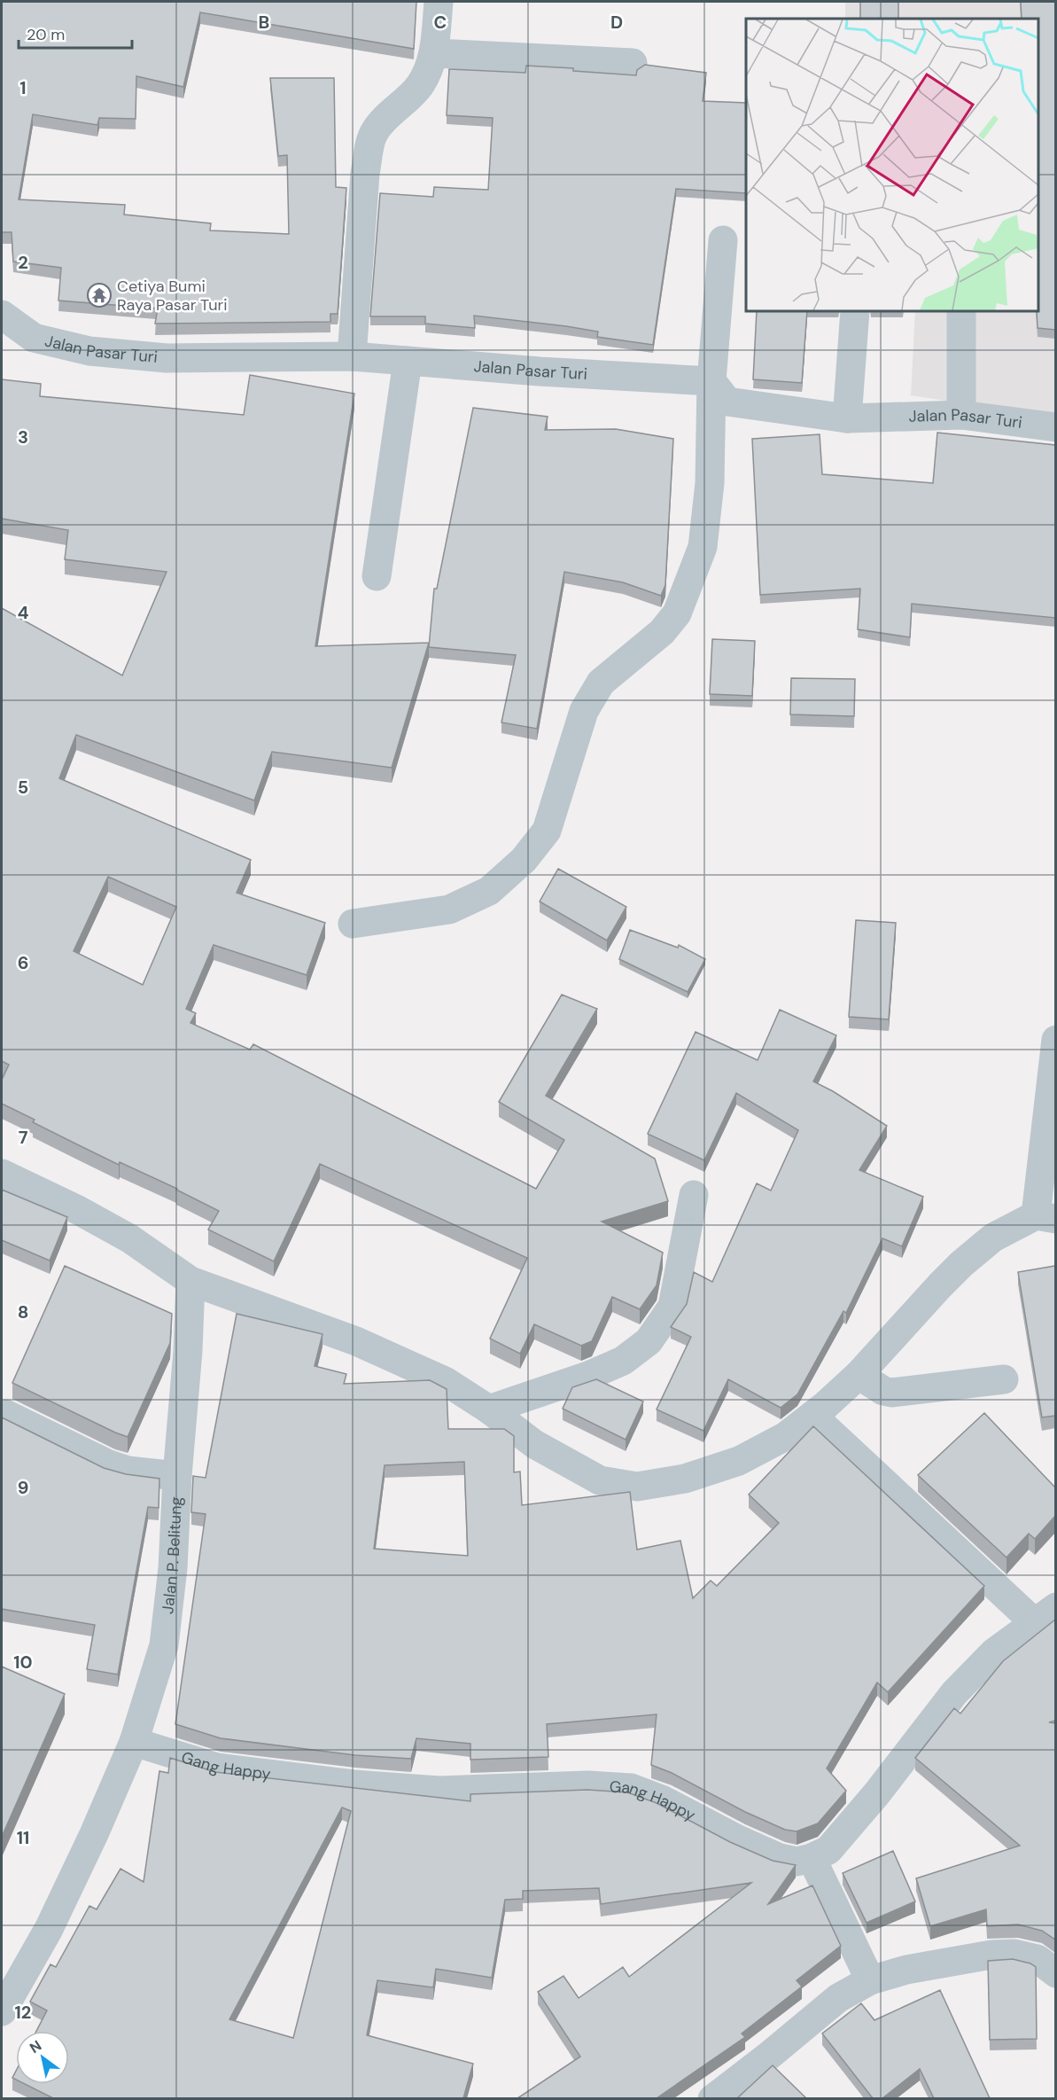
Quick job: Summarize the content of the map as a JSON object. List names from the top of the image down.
{
  "streets": {
    "street": ["Jalan Pasar Turi", "Jalan P. Belitung", "Gang Happy"]
  },
  "crossings": [
    ["Jalan P. Belitung", "Gang Happy"]
  ],
  "places": {
    "temple": ["Cetiya Bumi Raya Pasar Turi"]
  },
  "scale_bar": "20 m",
  "north": "top left",
  "grid": {
    "columns": ["B", "C", "D"],
    "rows": [
      "1",
      "2",
      "3",
      "4",
      "5",
      "6",
      "7",
      "8",
      "9",
      "10",
      "11",
      "12"
    ]
  }
}
